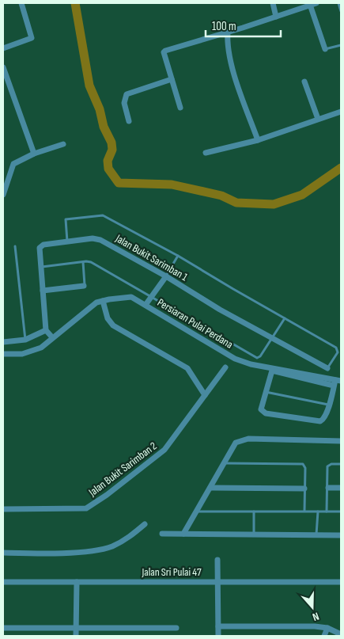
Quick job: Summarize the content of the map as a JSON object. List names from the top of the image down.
{
  "streets": {
    "street": [
      "Jalan Bukit Sarimban 1",
      "Persiaran Pulai Perdana",
      "Jalan Bukit Sarimban 2",
      "Jalan Sri Pulai 47"
    ]
  },
  "scale_bar": "100 m",
  "north": "bottom"
}
